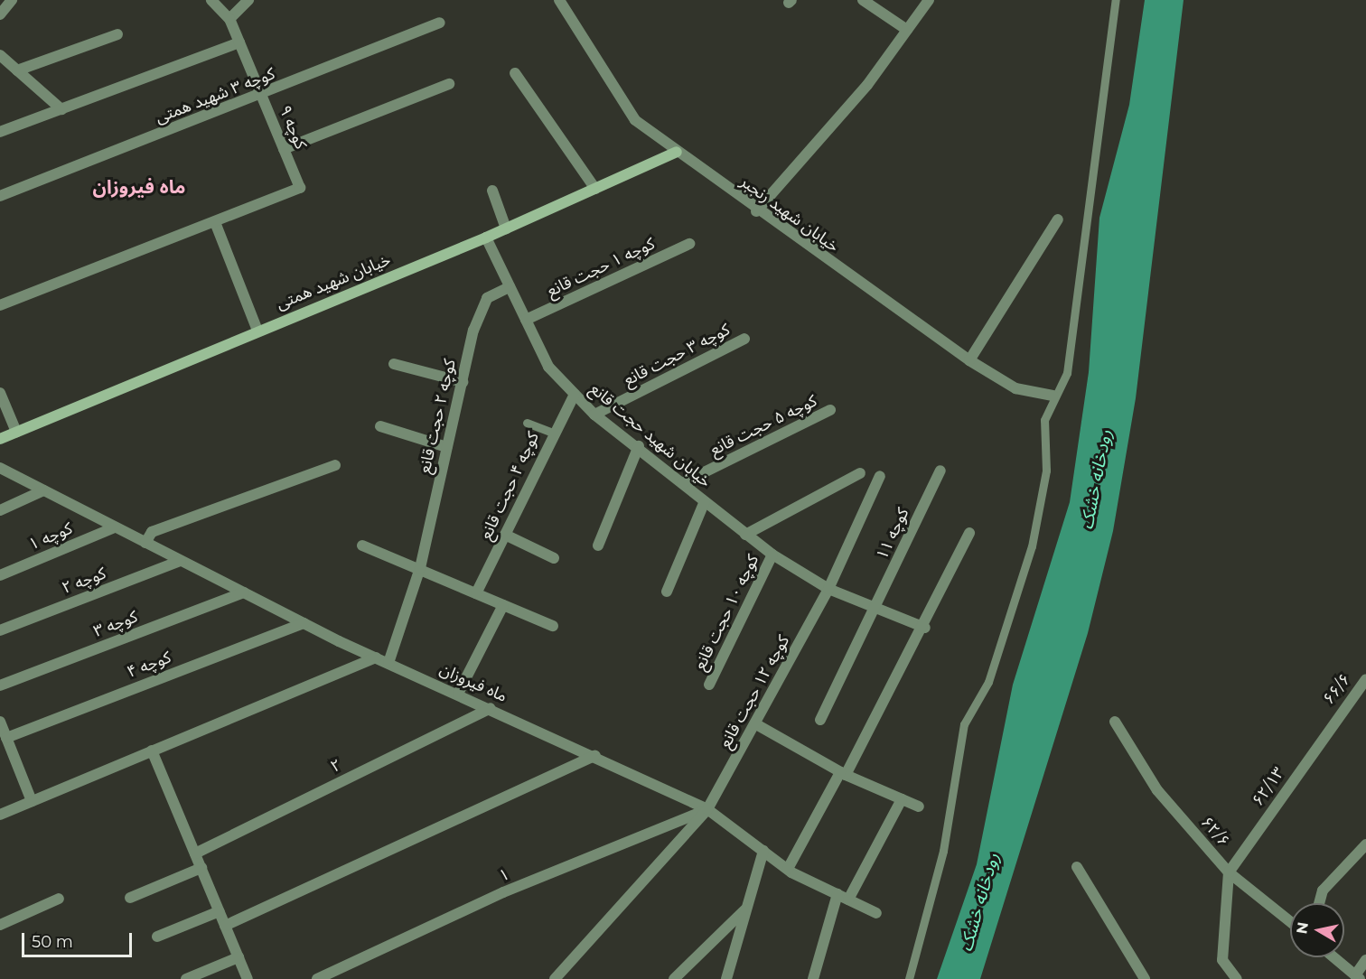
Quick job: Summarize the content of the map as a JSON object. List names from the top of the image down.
{
  "streets": {
    "street": [
      "کوچه ۳ شهید همتی",
      "کوچه ۹",
      "خیابان شهید رنجبر",
      "کوچه ۱ حجت قانع",
      "خیابان شهید همتی",
      "کوچه ۳ حجت قانع",
      "کوچه ۲ حجت قانع",
      "کوچه ۵ حجت قانع",
      "خیابان شهید حجت قانع",
      "کوچه ۴ حجت قانع",
      "کوچه ۱۱",
      "کوچه ۱",
      "کوچه ۲",
      "کوچه ۱۰ حجت قانع",
      "کوچه ۳",
      "کوچه ۴",
      "ماه فیروزان",
      "۶۶/۶",
      "کوچه ۱۲ حجت قانع",
      "۲",
      "۶۲/۱۳",
      "۶۲/۶",
      "۱"
    ]
  },
  "crossings": [
    ["کوچه ۳ شهید همتی", "کوچه ۹"],
    ["خیابان شهید رنجبر", "خیابان شهید همتی"],
    ["کوچه ۱ حجت قانع", "خیابان شهید حجت قانع"],
    ["خیابان شهید همتی", "خیابان شهید حجت قانع"],
    ["کوچه ۳ حجت قانع", "خیابان شهید حجت قانع"],
    ["کوچه ۲ حجت قانع", "خیابان شهید حجت قانع"],
    ["کوچه ۲ حجت قانع", "ماه فیروزان"],
    ["کوچه ۵ حجت قانع", "خیابان شهید حجت قانع"],
    ["خیابان شهید حجت قانع", "کوچه ۴ حجت قانع"],
    ["خیابان شهید حجت قانع", "کوچه ۱۱"],
    ["خیابان شهید حجت قانع", "کوچه ۱۰ حجت قانع"],
    ["خیابان شهید حجت قانع", "کوچه ۱۲ حجت قانع"],
    ["کوچه ۱", "ماه فیروزان"],
    ["کوچه ۲", "ماه فیروزان"],
    ["کوچه ۳", "ماه فیروزان"],
    ["کوچه ۴", "ماه فیروزان"],
    ["ماه فیروزان", "کوچه ۱۲ حجت قانع"],
    ["ماه فیروزان", "۲"],
    ["ماه فیروزان", "۱"],
    ["۶۶/۶", "۶۲/۱۳"],
    ["کوچه ۱۲ حجت قانع", "۱"],
    ["۶۲/۱۳", "۶۲/۶"]
  ],
  "districts": ["ماه فیروزان"],
  "water": ["رودخانه خشک"],
  "scale_bar": "50 m",
  "north": "left"
}
